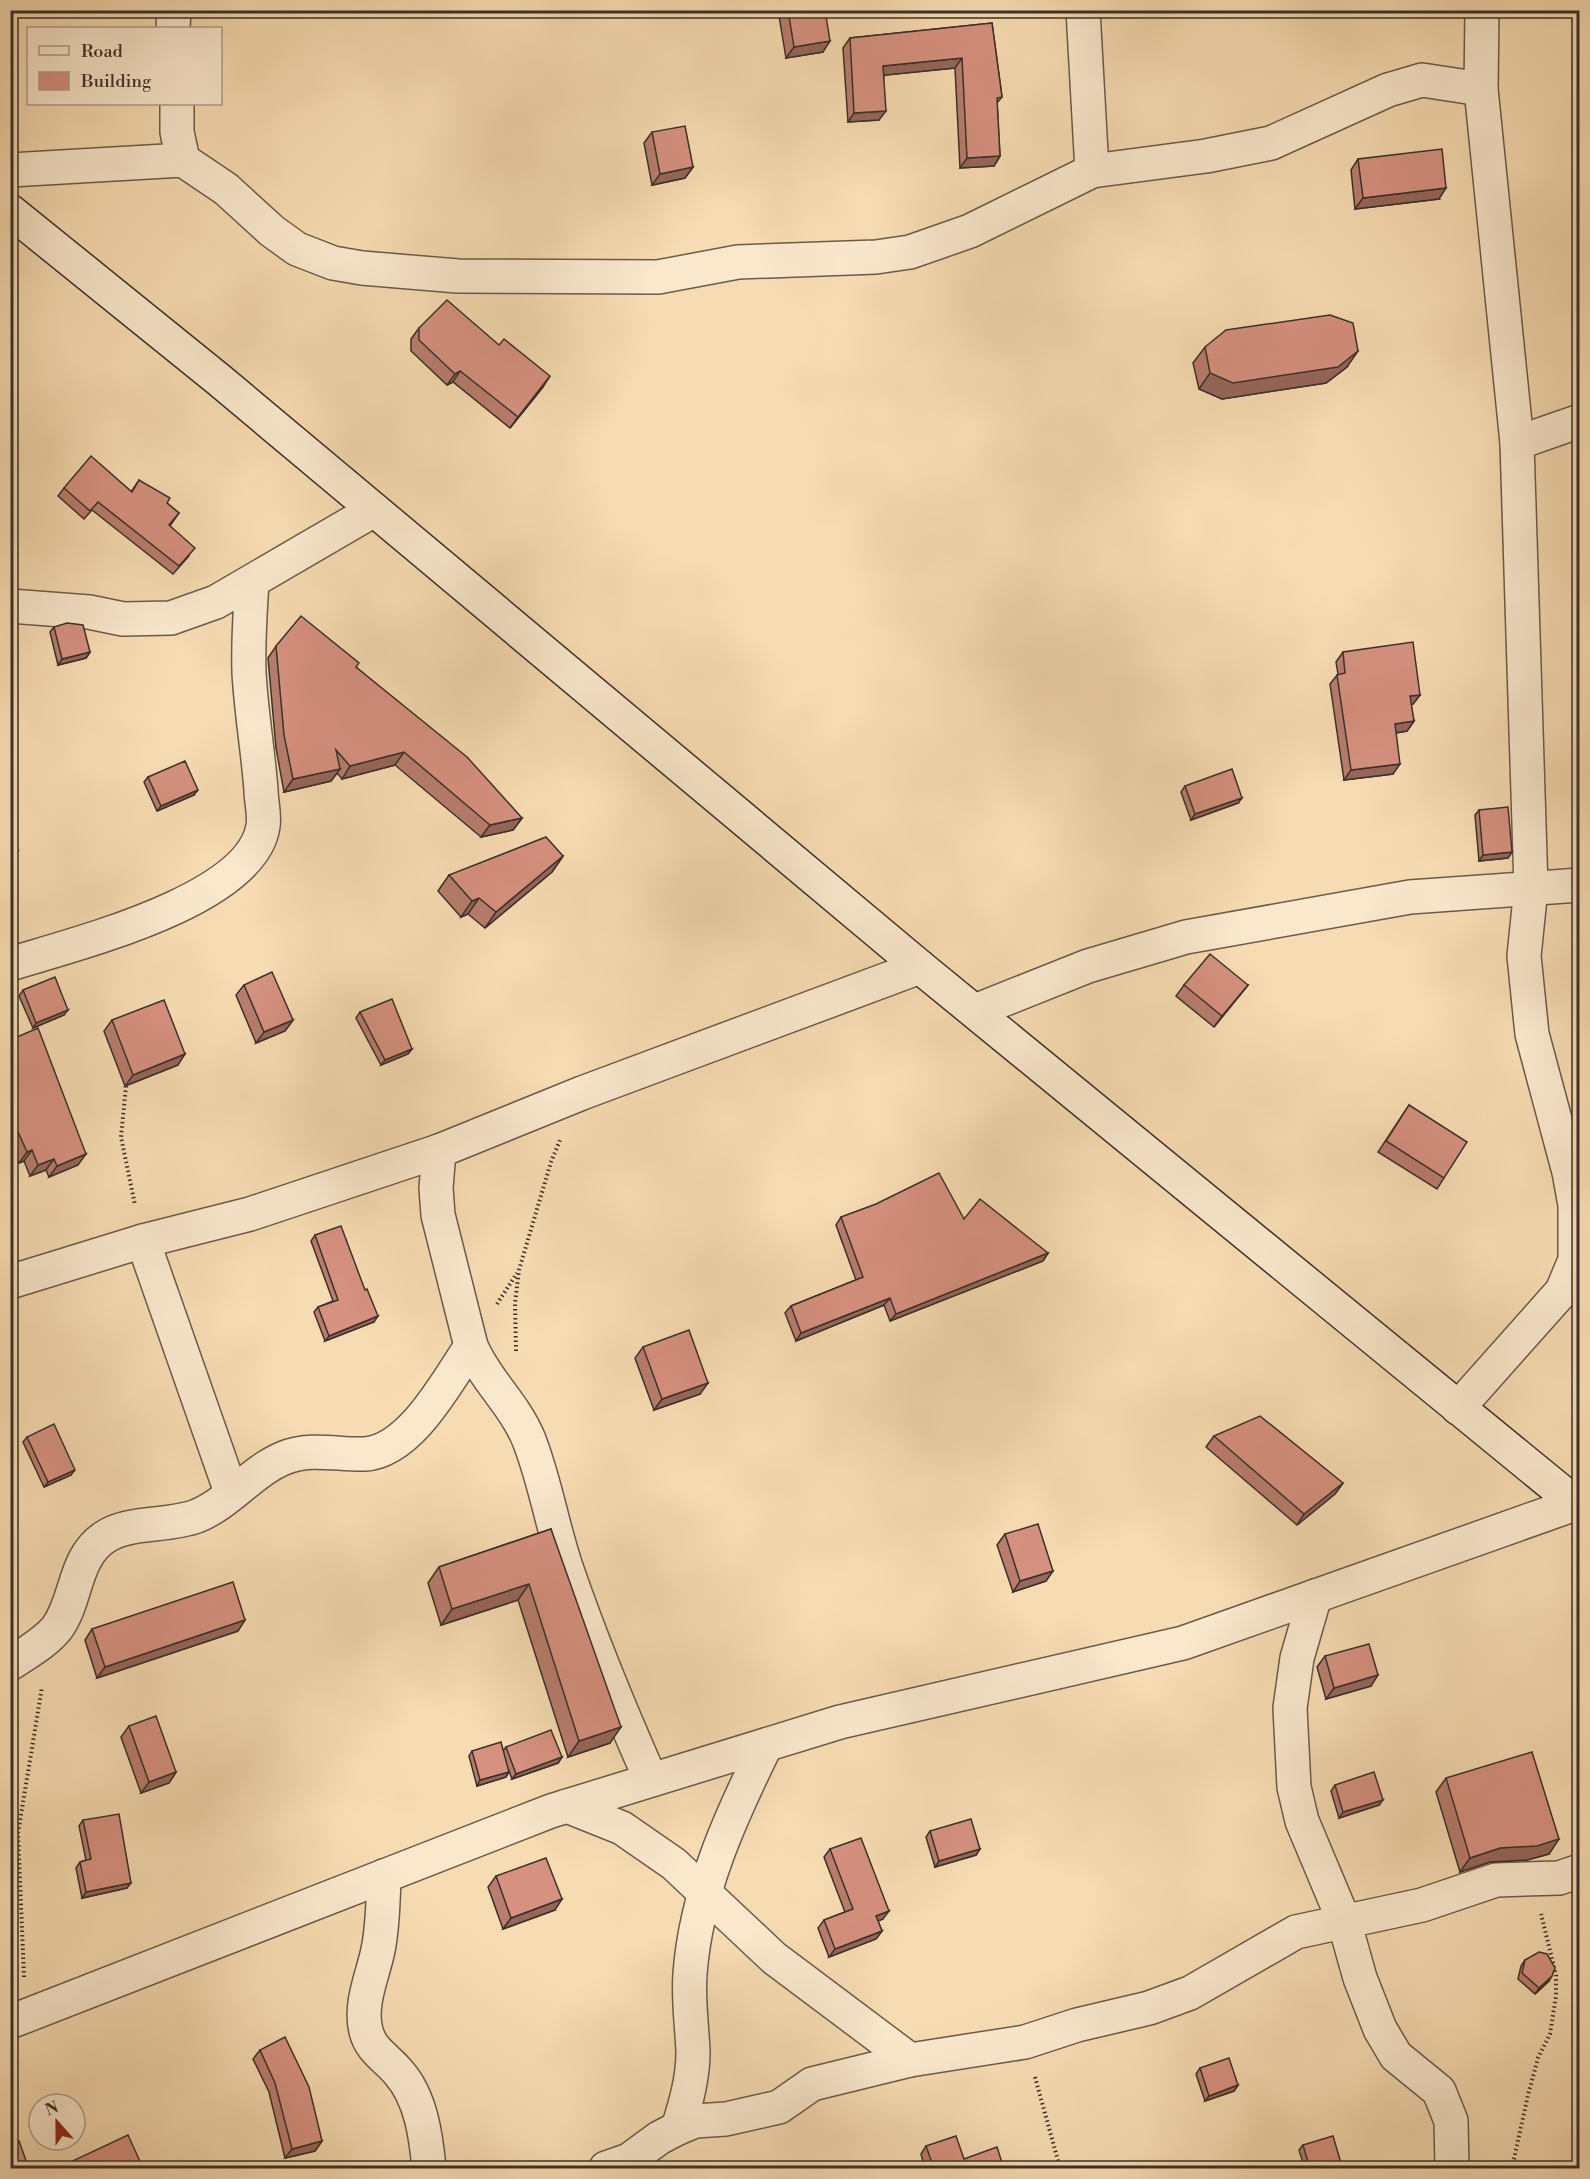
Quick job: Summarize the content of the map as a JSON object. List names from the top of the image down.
{
  "legend": ["Road", "Building"],
  "north": "top"
}
